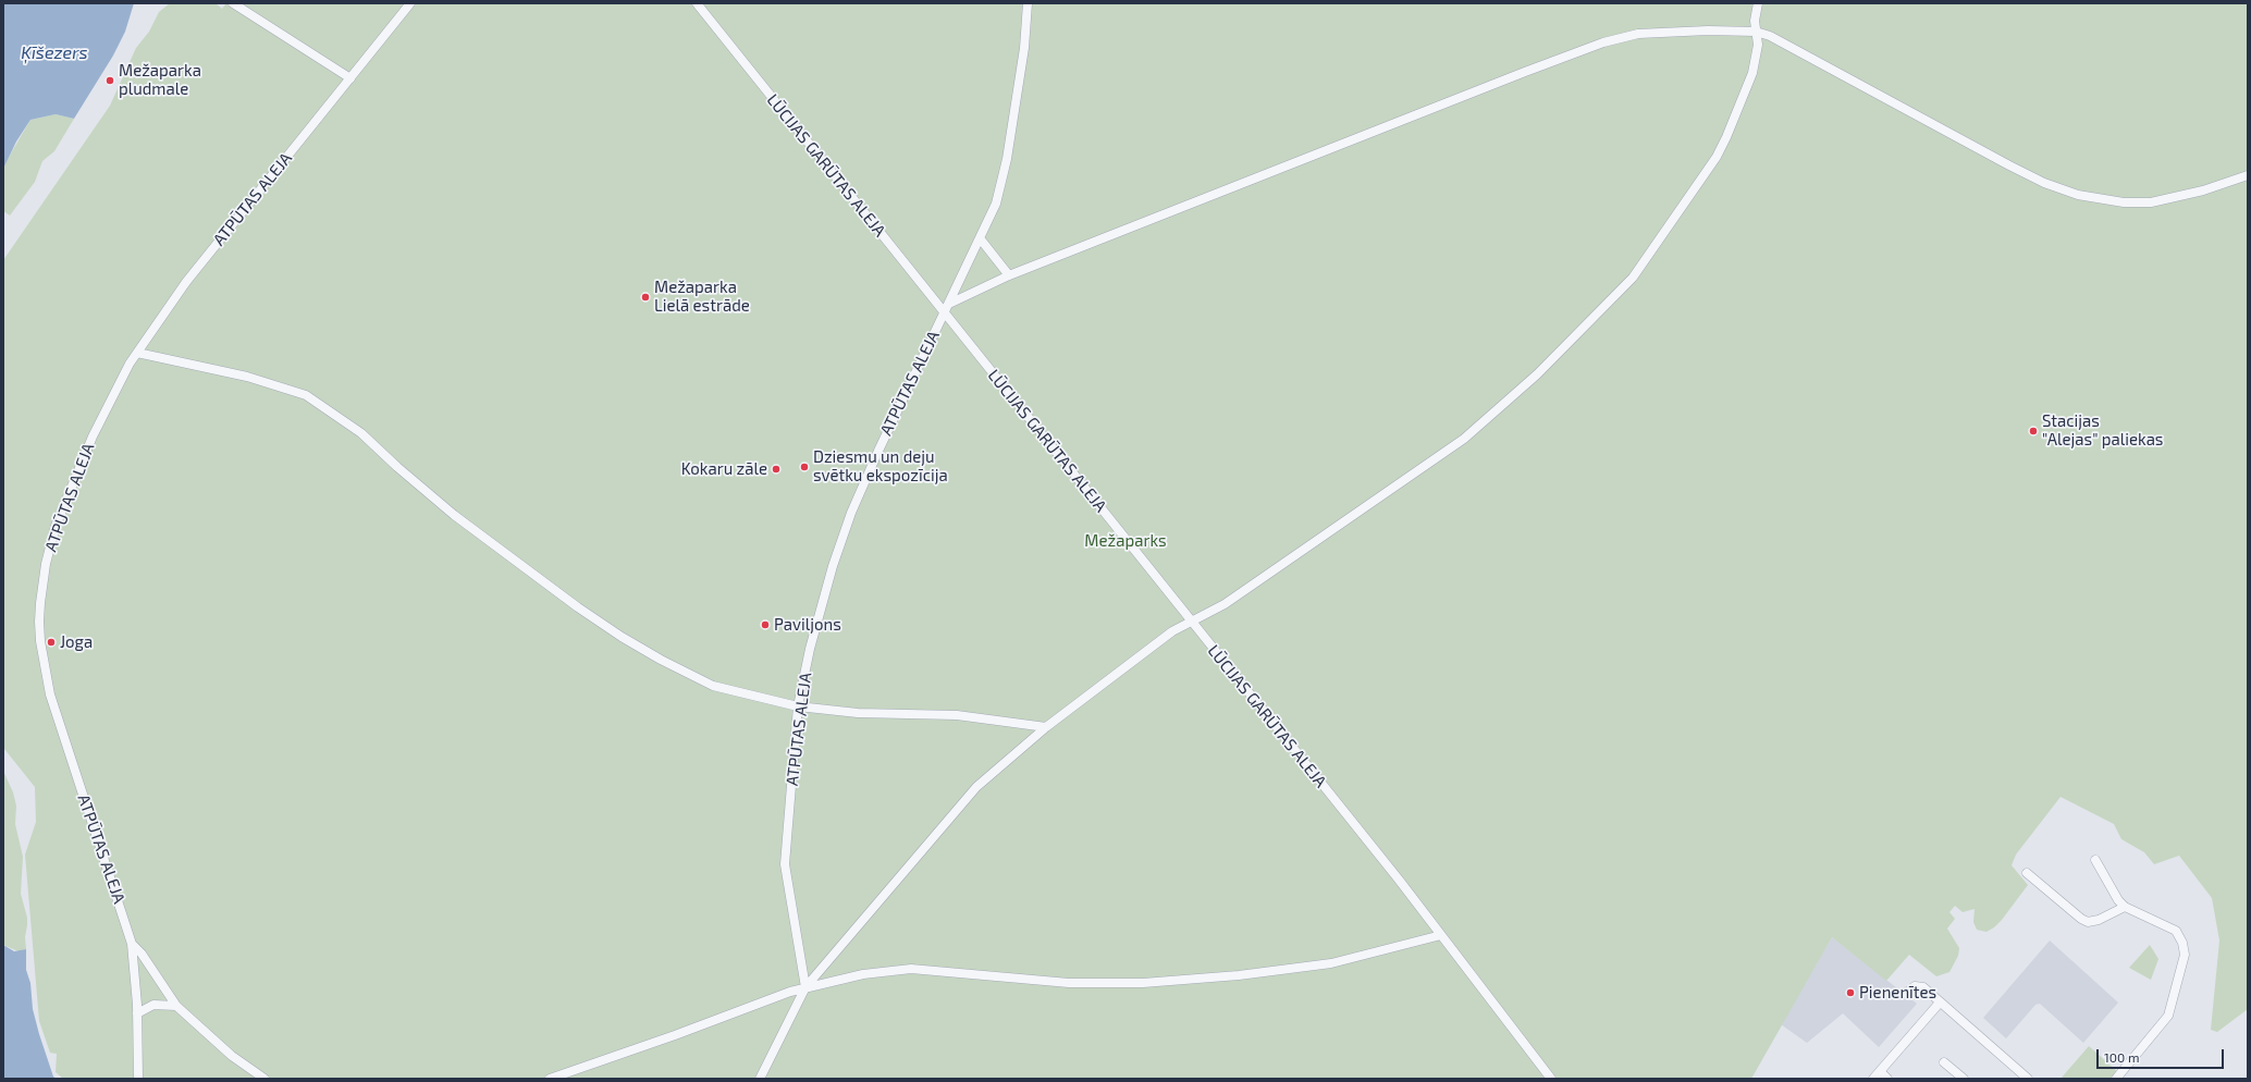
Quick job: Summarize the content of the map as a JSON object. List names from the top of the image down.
{
  "streets": {
    "street": ["LŪCIJAS GARŪTAS ALEJA", "ATPŪTAS ALEJA"]
  },
  "crossings": [
    ["LŪCIJAS GARŪTAS ALEJA", "ATPŪTAS ALEJA"]
  ],
  "water": ["Ķīšezers"],
  "parks": ["Mežaparks"],
  "places": [
    "Mežaparka pludmale",
    "Mežaparka Lielā estrāde",
    "Stacijas \"Alejas\" paliekas",
    "Dziesmu un deju svētku ekspozīcija",
    "Kokaru zāle",
    "Paviljons",
    "Joga",
    "Pienenītes"
  ],
  "scale_bar": "100 m"
}
